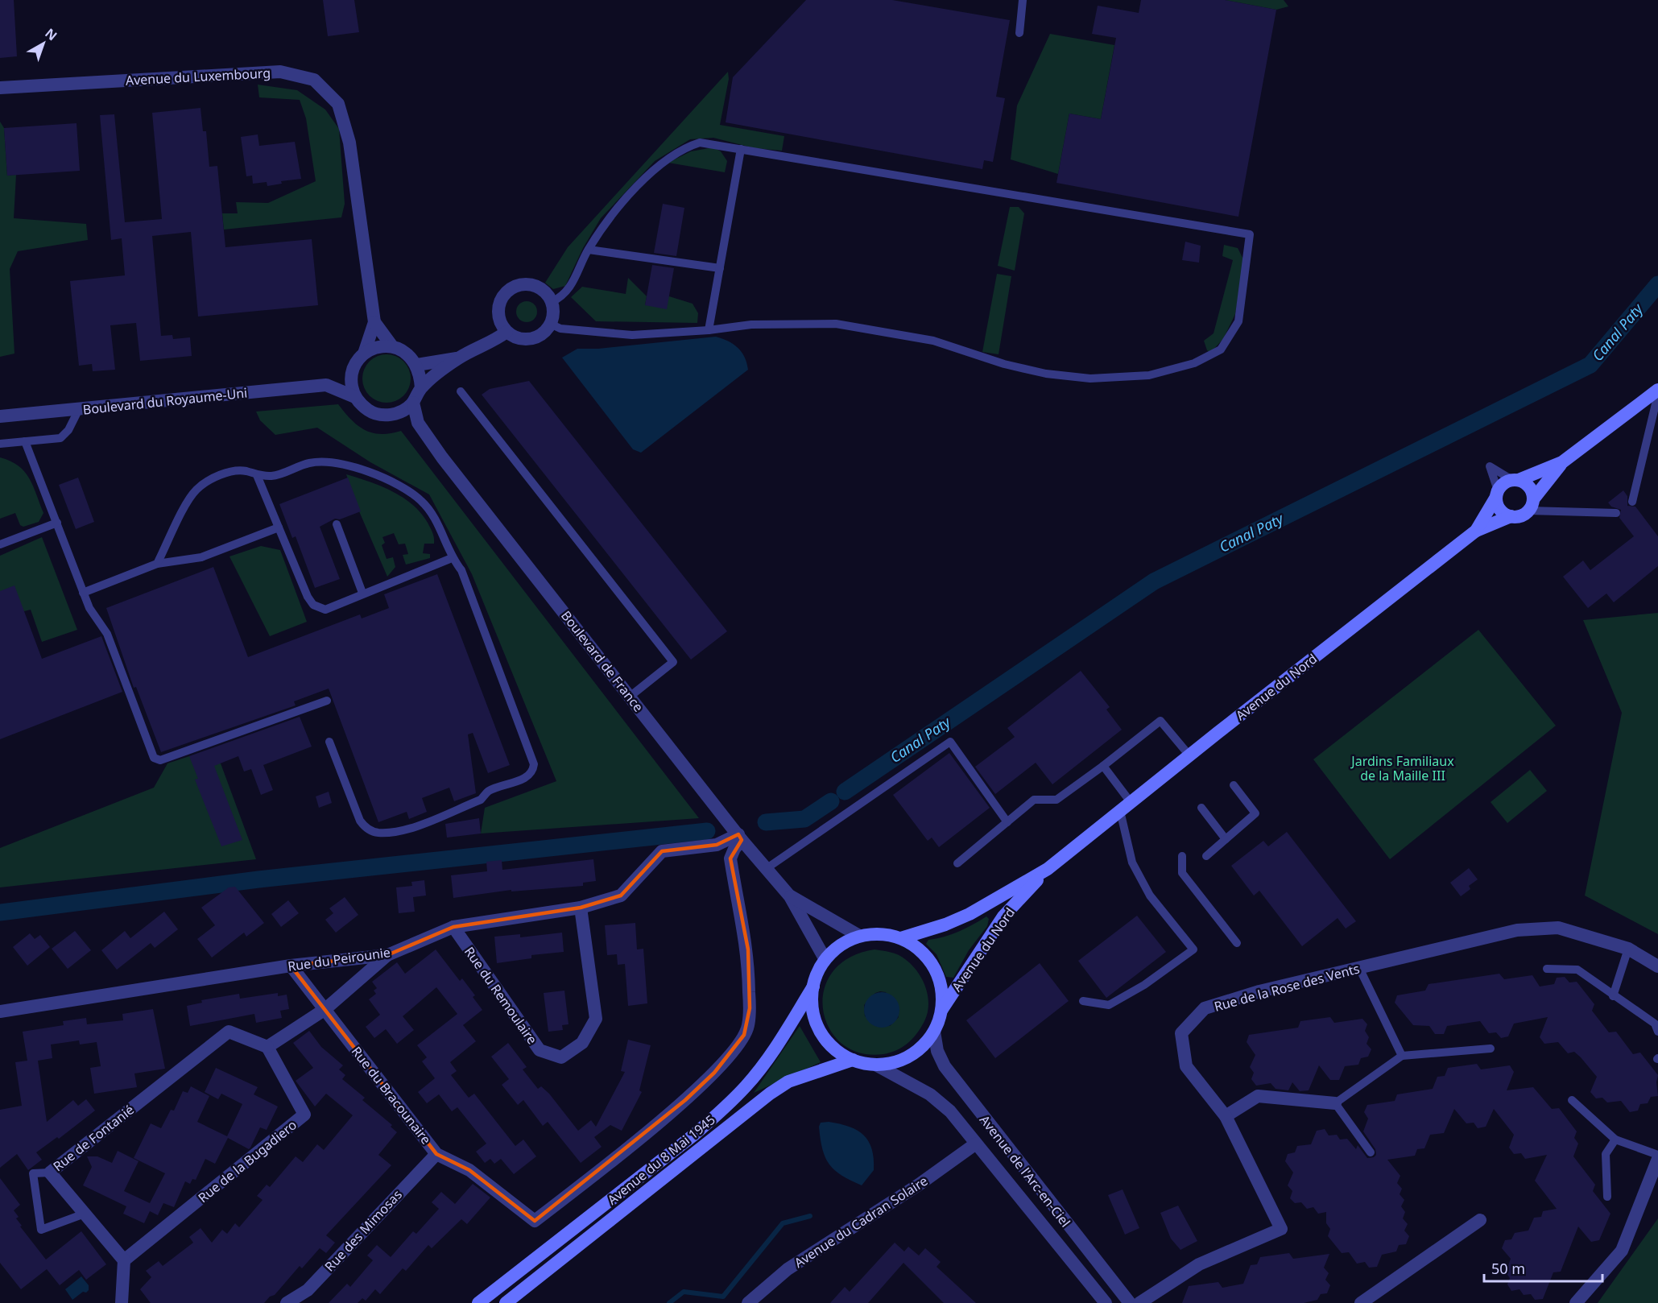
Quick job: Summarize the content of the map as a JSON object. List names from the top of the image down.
{
  "streets": {
    "main road": ["Avenue du Nord", "Avenue du 8 Mai 1945"],
    "street": [
      "Avenue du Luxembourg",
      "Boulevard du Royaume-Uni",
      "Boulevard de France",
      "Rue du Peirounie",
      "Rue de la Rose des Vents",
      "Rue du Remoulaire",
      "Rue du Bracounaire",
      "Rue de Fontanié",
      "Rue de la Bugadiero",
      "Avenue de l'Arc-en-Ciel",
      "Avenue du Cadran Solaire",
      "Rue des Mimosas"
    ]
  },
  "crossings": [
    ["Avenue du Luxembourg", "Boulevard du Royaume-Uni"],
    ["Avenue du Luxembourg", "Boulevard de France"],
    ["Boulevard du Royaume-Uni", "Boulevard de France"],
    ["Boulevard de France", "Avenue du Nord"],
    ["Boulevard de France", "Rue du Peirounie"],
    ["Boulevard de France", "Rue du Bracounaire"],
    ["Boulevard de France", "Avenue du 8 Mai 1945"],
    ["Boulevard de France", "Avenue de l'Arc-en-Ciel"],
    ["Avenue du Nord", "Avenue du 8 Mai 1945"],
    ["Avenue du Nord", "Avenue de l'Arc-en-Ciel"],
    ["Rue du Peirounie", "Rue du Remoulaire"],
    ["Rue du Peirounie", "Rue du Bracounaire"],
    ["Rue du Bracounaire", "Rue des Mimosas"],
    ["Rue de Fontanié", "Rue de la Bugadiero"],
    ["Avenue du 8 Mai 1945", "Avenue de l'Arc-en-Ciel"],
    ["Avenue de l'Arc-en-Ciel", "Avenue du Cadran Solaire"]
  ],
  "water": ["Canal Paty"],
  "parks": ["Jardins Familiaux de la Maille III"],
  "scale_bar": "50 m",
  "north": "top right"
}
